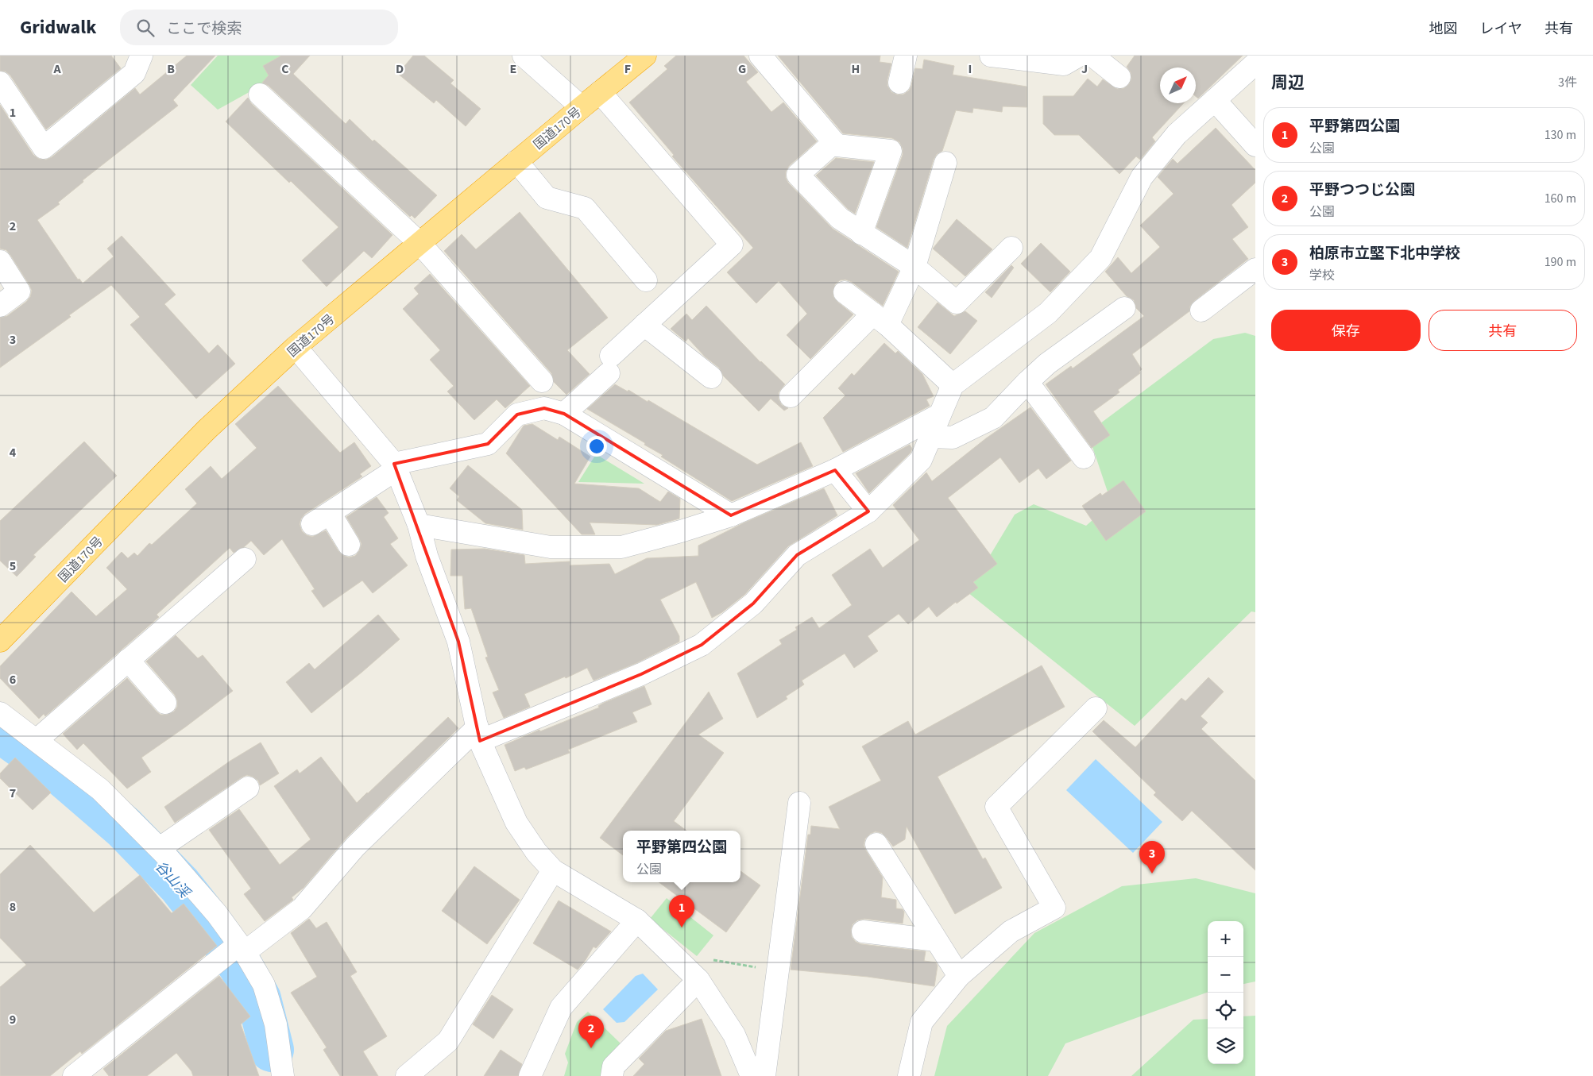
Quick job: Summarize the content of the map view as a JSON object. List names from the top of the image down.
{
  "streets": {
    "highway": ["国道170号"]
  },
  "water": ["谷山渓"],
  "north": "top right",
  "page": {
    "header": "Gridwalk",
    "search": "ここで検索",
    "nav": ["地図", "レイヤ", "共有"],
    "heading": ["周辺", "3件"],
    "list": [
      {
        "mark": "1",
        "name": "平野第四公園",
        "note": "公園",
        "value": "130 m"
      },
      {
        "mark": "2",
        "name": "平野つつじ公園",
        "note": "公園",
        "value": "160 m"
      },
      {
        "mark": "3",
        "name": "柏原市立堅下北中学校",
        "note": "学校",
        "value": "190 m"
      }
    ],
    "buttons": ["保存", "共有"],
    "popup": ["平野第四公園", "公園"],
    "pins": ["3", "1", "2"],
    "map_buttons": ["+", "−"]
  },
  "grid": {
    "columns": [
      "A",
      "B",
      "C",
      "D",
      "E",
      "F",
      "G",
      "H",
      "I",
      "J"
    ],
    "rows": [
      "1",
      "2",
      "3",
      "4",
      "5",
      "6",
      "7",
      "8",
      "9"
    ]
  }
}
